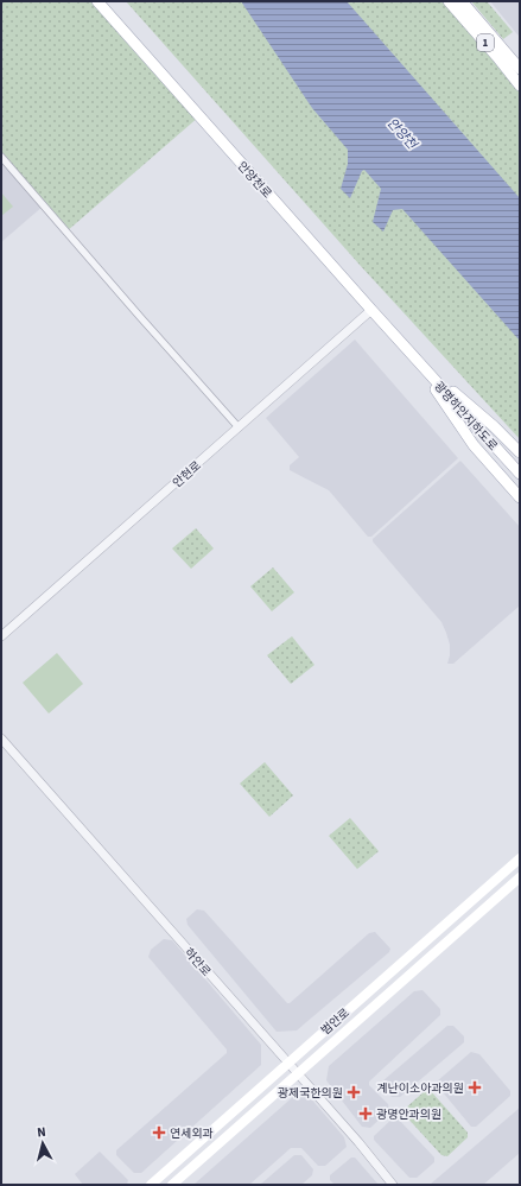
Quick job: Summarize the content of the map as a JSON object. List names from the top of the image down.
{
  "streets": {
    "main road": [
      "1",
      "안양천로",
      "광명하안지하도로",
      "범안로"
    ],
    "street": ["안현로", "하안로"]
  },
  "crossings": [
    ["안양천로", "광명하안지하도로"],
    ["안양천로", "안현로"],
    ["하안로", "범안로"]
  ],
  "water": ["안양천"],
  "places": {
    "health": [
      "계난이소아과의원",
      "광제국한의원",
      "광명안과의원",
      "연세외과"
    ]
  },
  "north": "top"
}
